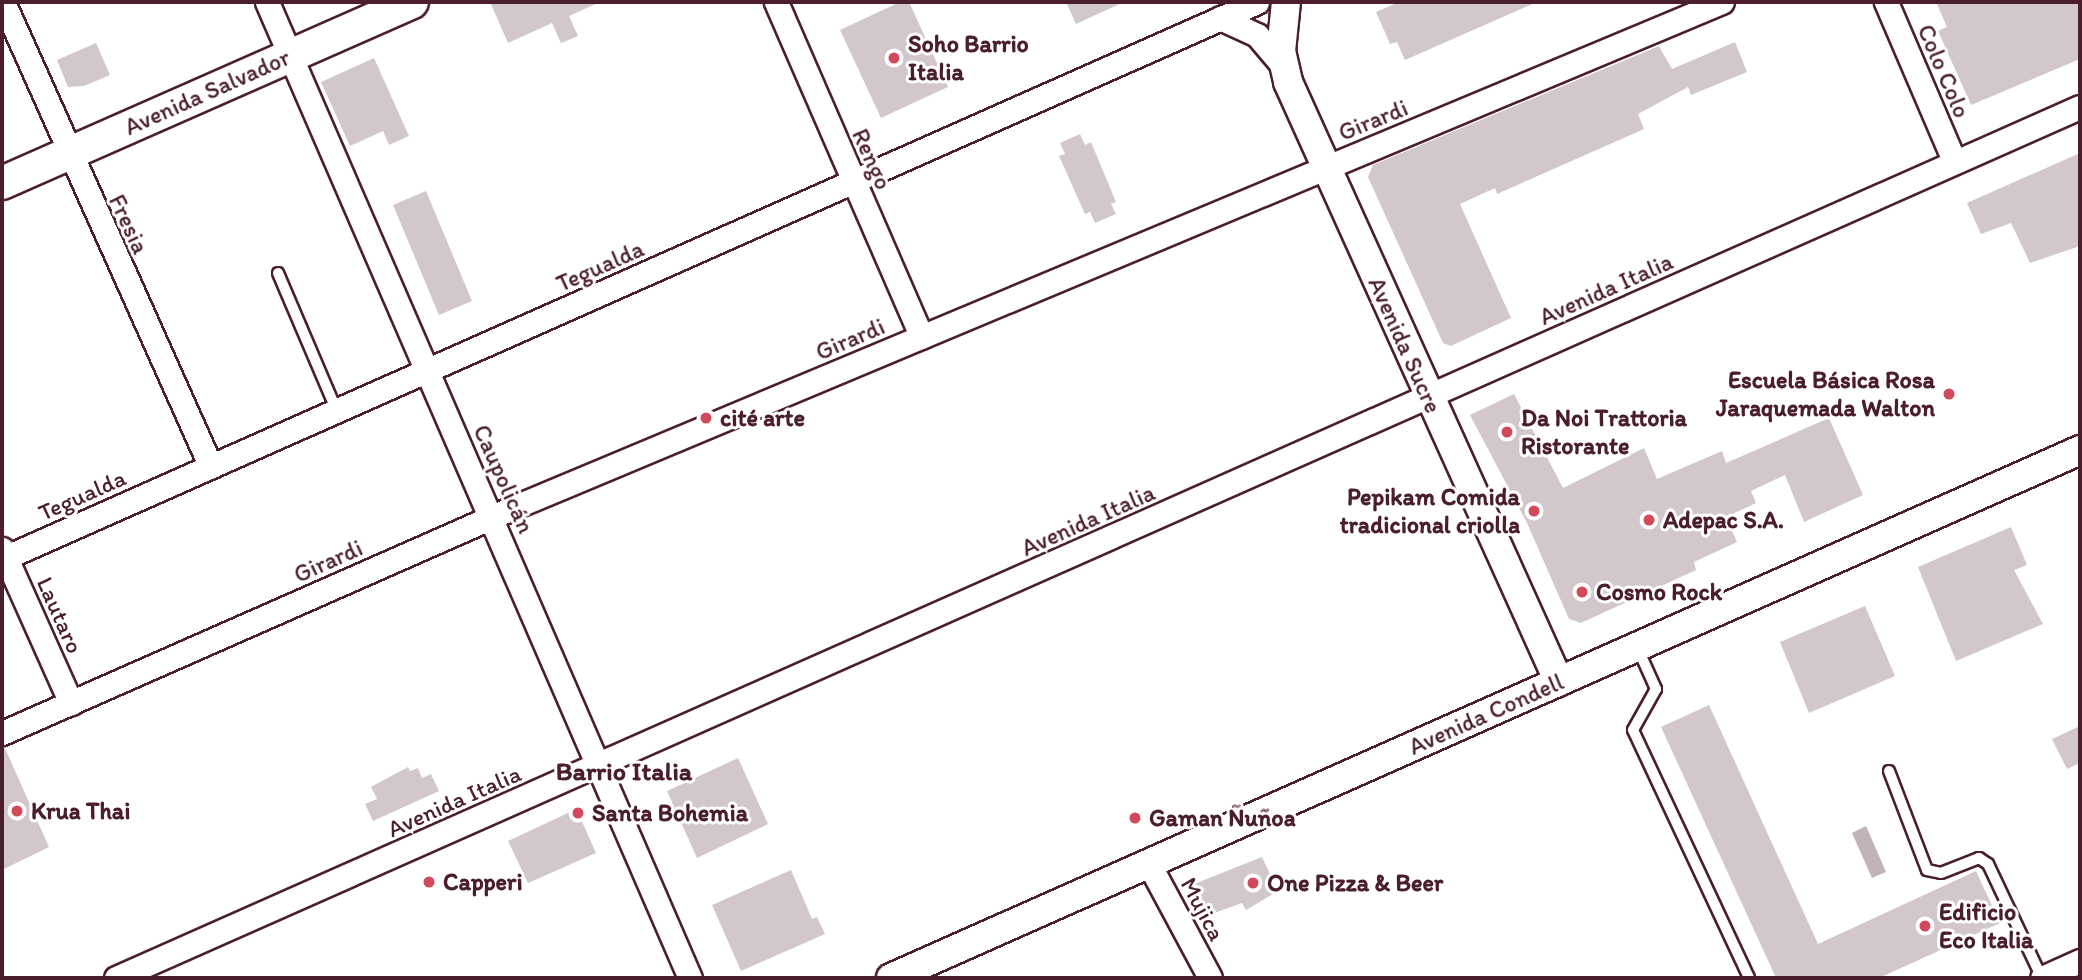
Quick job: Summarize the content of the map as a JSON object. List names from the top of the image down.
{
  "streets": {
    "main road": ["Avenida Salvador"],
    "street": [
      "Colo Colo",
      "Girardi",
      "Rengo",
      "Fresia",
      "Tegualda",
      "Avenida Italia",
      "Avenida Sucre",
      "Caupolicán",
      "Lautaro",
      "Avenida Condell",
      "Mujica"
    ]
  },
  "crossings": [
    ["Colo Colo", "Avenida Italia"],
    ["Avenida Salvador", "Fresia"],
    ["Avenida Salvador", "Caupolicán"],
    ["Girardi", "Rengo"],
    ["Girardi", "Avenida Sucre"],
    ["Girardi", "Caupolicán"],
    ["Girardi", "Lautaro"],
    ["Rengo", "Tegualda"],
    ["Fresia", "Tegualda"],
    ["Tegualda", "Caupolicán"],
    ["Tegualda", "Lautaro"],
    ["Avenida Italia", "Avenida Sucre"],
    ["Avenida Italia", "Caupolicán"],
    ["Avenida Sucre", "Avenida Condell"],
    ["Avenida Condell", "Mujica"]
  ],
  "districts": ["Barrio Italia"],
  "places": [
    "Soho Barrio Italia",
    "Escuela Básica Rosa Jaraquemada Walton",
    "cité arte",
    "Da Noi Trattoria Ristorante",
    "Pepikam Comida tradicional criolla",
    "Adepac S.A.",
    "Cosmo Rock",
    "Krua Thai",
    "Santa Bohemia",
    "Gaman Ñuñoa",
    "Capperi",
    "One Pizza & Beer",
    "Edificio Eco Italia"
  ]
}
